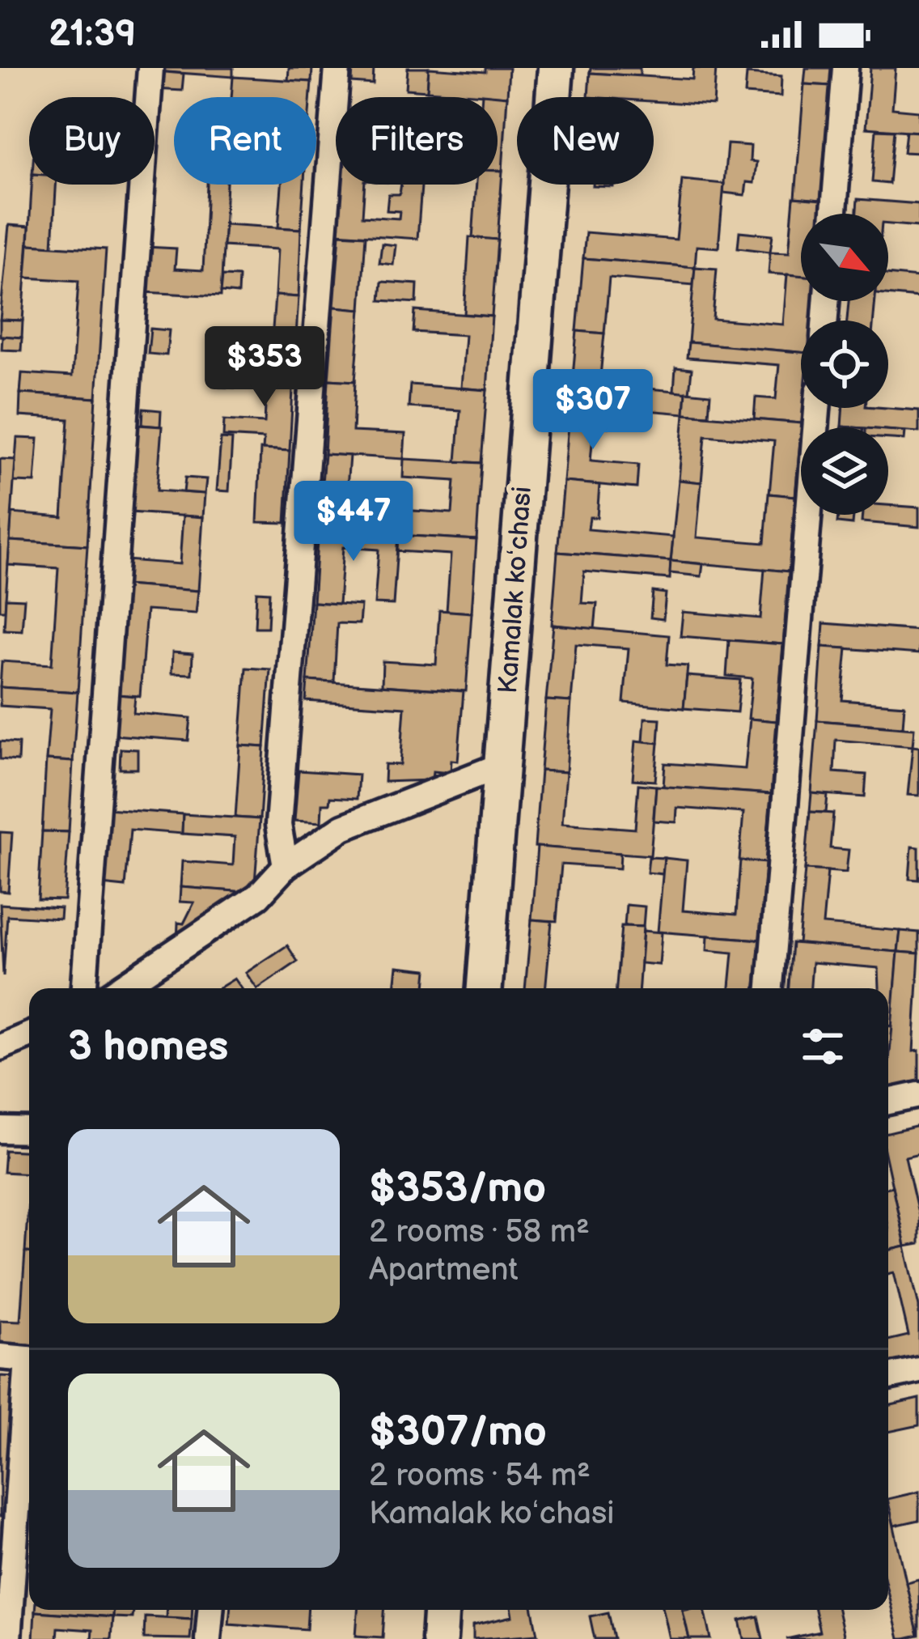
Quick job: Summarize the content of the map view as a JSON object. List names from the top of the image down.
{
  "streets": {
    "street": ["Kamalak koʻchasi"]
  },
  "north": "bottom right",
  "page": {
    "status": "21:39",
    "chip": [
      "Buy",
      "Rent",
      "Filters",
      "New"
    ],
    "price": ["$353", "$307", "$447"],
    "heading": "3 homes",
    "list": [
      {
        "name": "$353/mo",
        "note": "2 rooms · 58 m² · Apartment"
      },
      {
        "name": "$307/mo",
        "note": "2 rooms · 54 m² · Kamalak koʻchasi"
      }
    ]
  }
}
